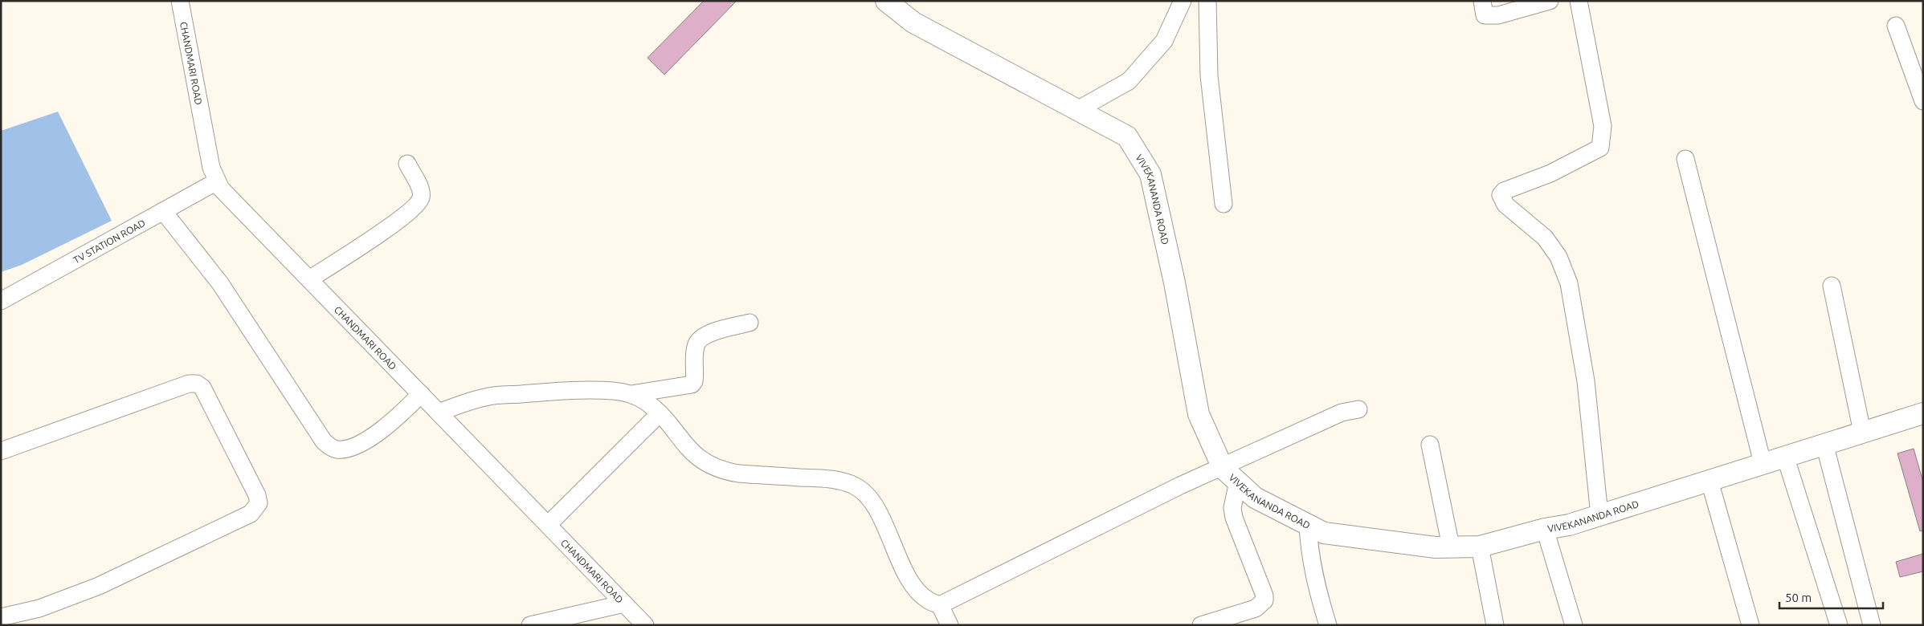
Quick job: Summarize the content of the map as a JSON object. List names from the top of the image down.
{
  "streets": {
    "main road": ["VIVEKANANDA ROAD"],
    "street": ["CHANDMARI ROAD", "TV STATION ROAD"]
  },
  "crossings": [
    ["CHANDMARI ROAD", "TV STATION ROAD"]
  ],
  "scale_bar": "50 m"
}
